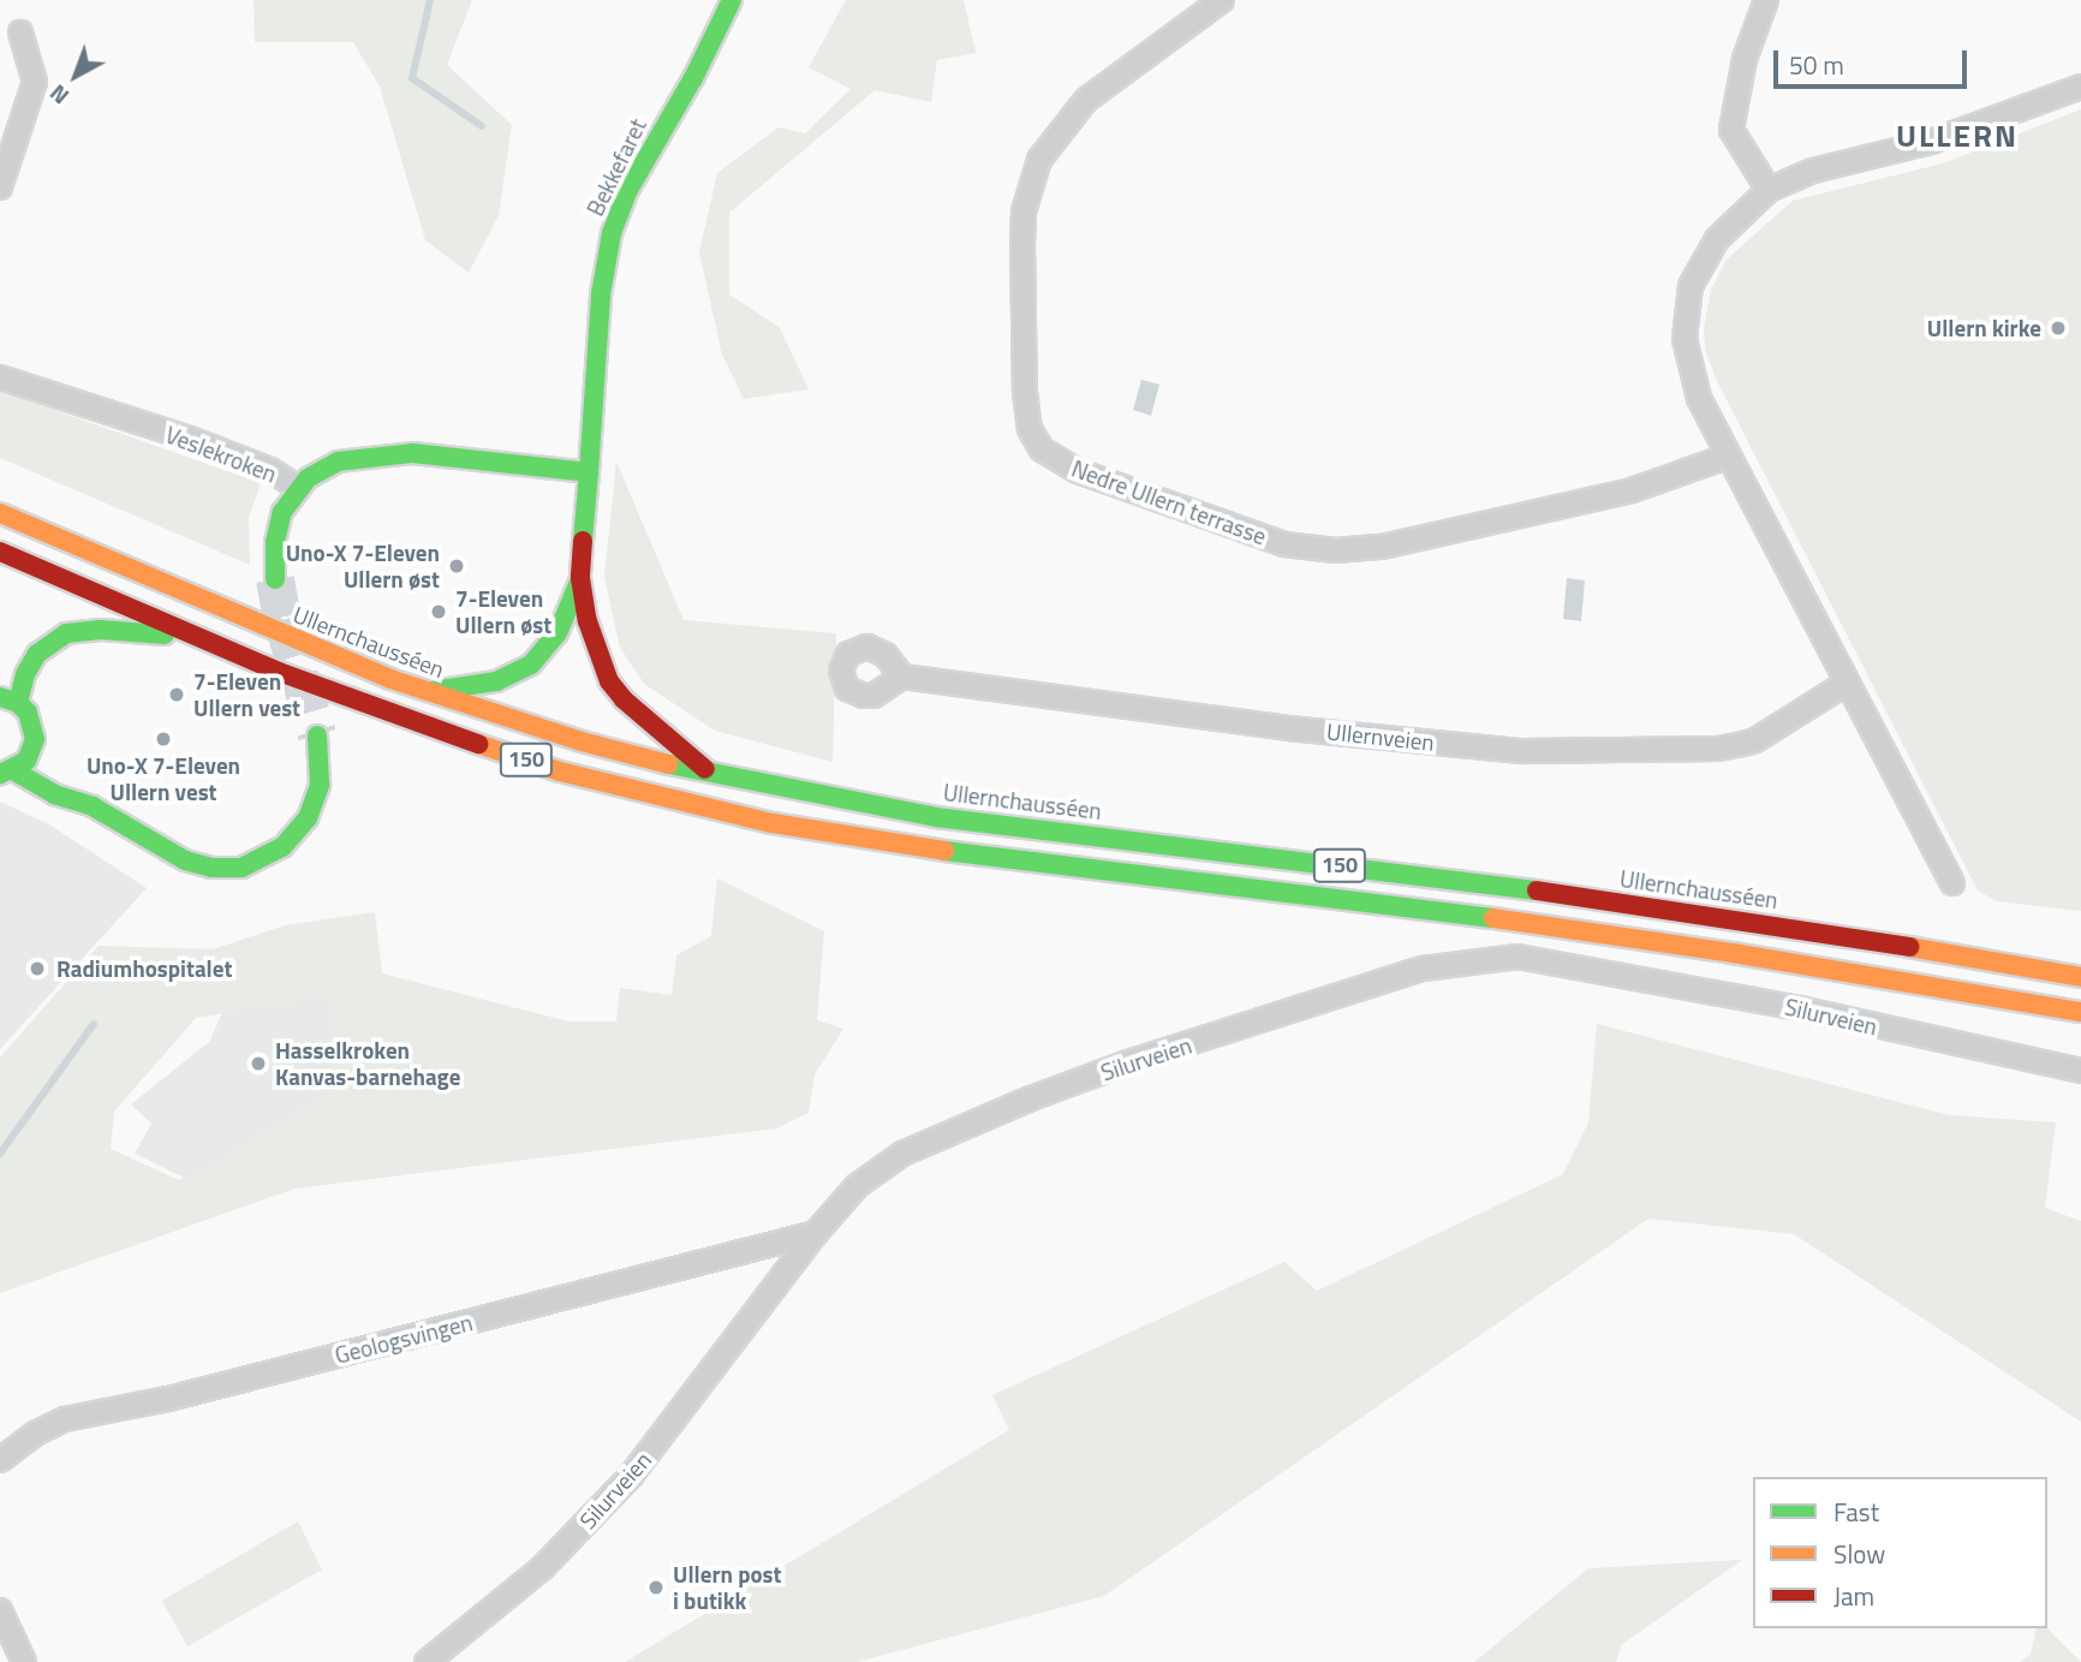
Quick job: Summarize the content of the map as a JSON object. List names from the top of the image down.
{
  "streets": {
    "main road": [
      "Bekkefaret",
      "Veslekroken",
      "Ullernchausséen",
      "150"
    ],
    "street": [
      "Nedre Ullern terrasse",
      "Ullernveien",
      "Silurveien",
      "Geologsvingen"
    ]
  },
  "crossings": [
    ["Bekkefaret", "Veslekroken"],
    ["Bekkefaret", "150"],
    ["Veslekroken", "150"],
    ["Ullernchausséen", "150"],
    ["Silurveien", "Geologsvingen"]
  ],
  "districts": ["ULLERN"],
  "places": [
    "Ullern kirke",
    "Uno-X 7-Eleven Ullern øst",
    "7-Eleven Ullern øst",
    "7-Eleven Ullern vest",
    "Uno-X 7-Eleven Ullern vest",
    "Radiumhospitalet",
    "Hasselkroken Kanvas-barnehage",
    "Ullern post i butikk"
  ],
  "legend": ["Fast", "Slow", "Jam"],
  "scale_bar": "50 m",
  "north": "bottom left"
}
